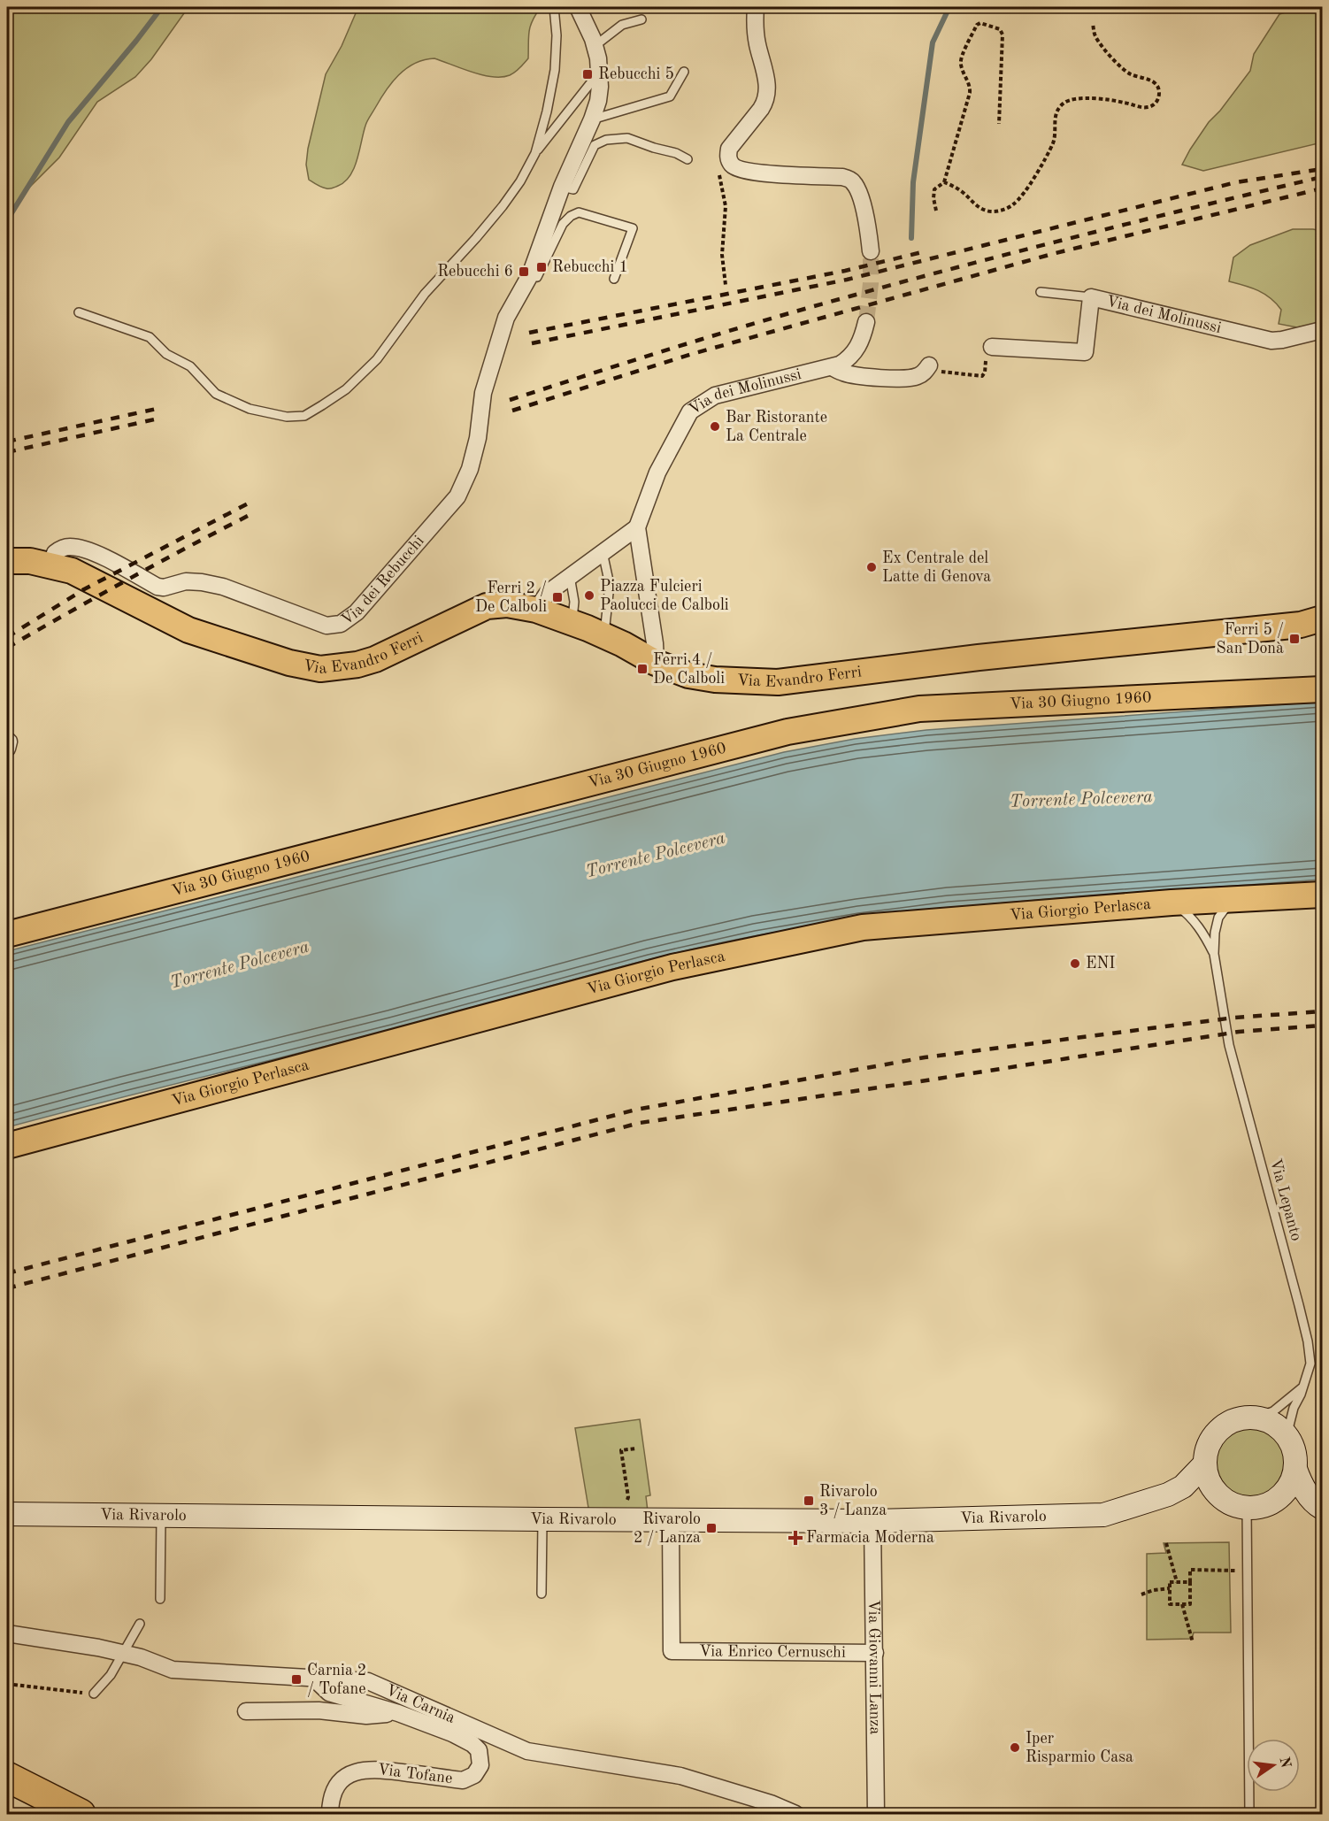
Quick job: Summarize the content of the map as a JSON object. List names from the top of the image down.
{
  "streets": {
    "main road": [
      "Via Evandro Ferri",
      "Via 30 Giugno 1960",
      "Via Giorgio Perlasca",
      "Via Rivarolo"
    ],
    "street": [
      "Via dei Molinussi",
      "Via dei Rebucchi",
      "Via Enrico Cernuschi",
      "Via Giovanni Lanza",
      "Via Carnia",
      "Via Tofane"
    ],
    "lane": ["Via Lepanto"]
  },
  "crossings": [
    ["Via dei Rebucchi", "Via Evandro Ferri"],
    ["Via Rivarolo", "Via Enrico Cernuschi"],
    ["Via Rivarolo", "Via Giovanni Lanza"],
    ["Via Enrico Cernuschi", "Via Giovanni Lanza"],
    ["Via Carnia", "Via Tofane"]
  ],
  "water": ["Torrente Polcevera"],
  "places": {
    "transit": [
      "Rebucchi 5",
      "Rebucchi 1",
      "Rebucchi 6",
      "Ferri 2 / De Calboli",
      "Ferri 5 / San Donà",
      "Ferri 4 / De Calboli",
      "Rivarolo 3 / Lanza",
      "Rivarolo 2 / Lanza",
      "Carnia 2 / Tofane"
    ],
    "other": [
      "Bar Ristorante La Centrale",
      "Ex Centrale del Latte di Genova",
      "Piazza Fulcieri Paolucci de Calboli",
      "ENI",
      "Iper Risparmio Casa"
    ],
    "health": ["Farmacia Moderna"]
  },
  "north": "right"
}
